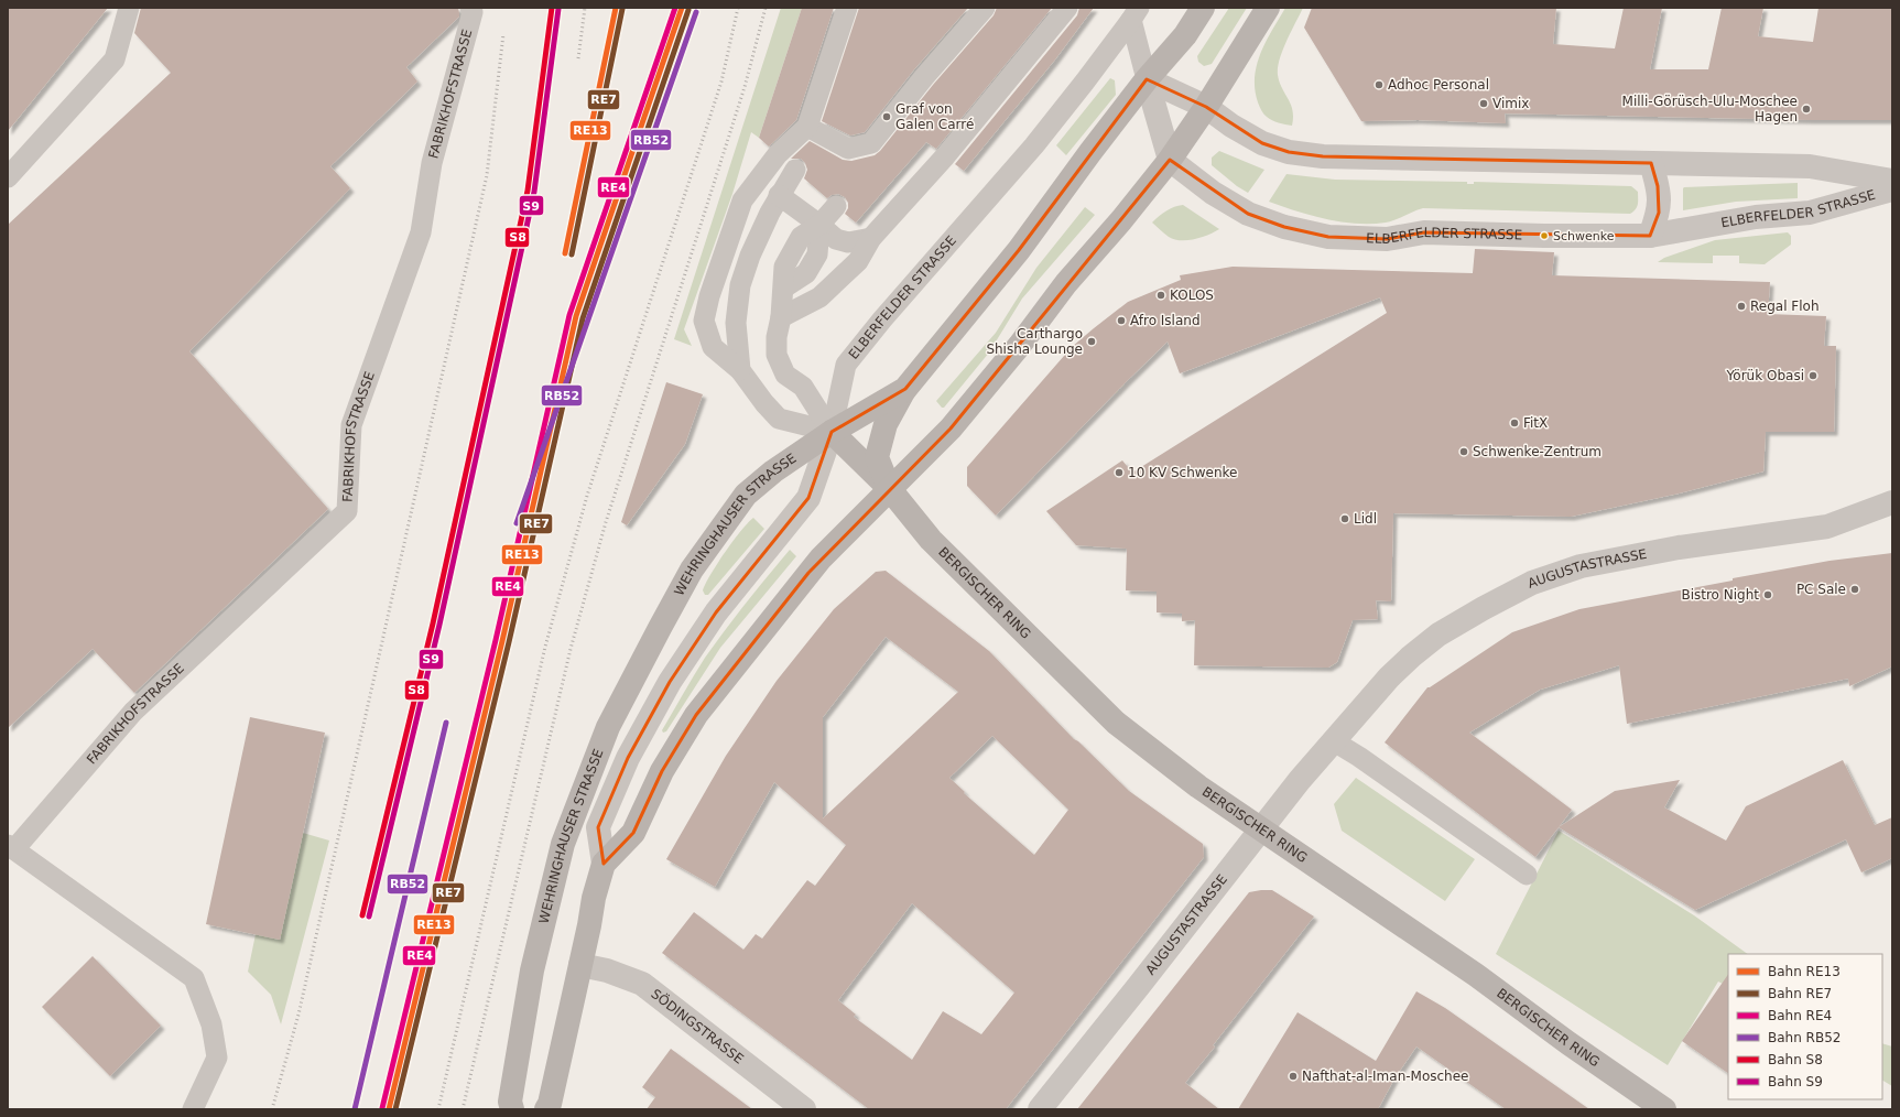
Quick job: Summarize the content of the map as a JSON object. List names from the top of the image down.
{
  "streets": {
    "main road": ["WEHRINGHAUSER STRASSE", "BERGISCHER RING"],
    "street": ["ELBERFELDER STRASSE", "AUGUSTASTRASSE", "SÖDINGSTRASSE"],
    "lane": ["FABRIKHOFSTRASSE"]
  },
  "crossings": [
    ["ELBERFELDER STRASSE", "WEHRINGHAUSER STRASSE"],
    ["WEHRINGHAUSER STRASSE", "BERGISCHER RING"],
    ["WEHRINGHAUSER STRASSE", "SÖDINGSTRASSE"],
    ["AUGUSTASTRASSE", "BERGISCHER RING"]
  ],
  "places": [
    "Adhoc Personal",
    "Vimix",
    "Milli-Görüsch-Ulu-Moschee Hagen",
    "Graf von Galen Carré",
    "Schwenke",
    "KOLOS",
    "Regal Floh",
    "Afro Island",
    "Carthargo Shisha Lounge",
    "Yörük Obasi",
    "FitX",
    "Schwenke-Zentrum",
    "10 KV Schwenke",
    "Lidl",
    "PC Sale",
    "Bistro Night",
    "Nafthat-al-Iman-Moschee"
  ],
  "lines": [
    "rail line RE13",
    "rail line RE4",
    "rail line S8",
    "rail line RE7",
    "rail line S9",
    "rail line RB52"
  ],
  "legend": [
    "Bahn RE13",
    "Bahn RE7",
    "Bahn RE4",
    "Bahn RB52",
    "Bahn S8",
    "Bahn S9"
  ]
}
